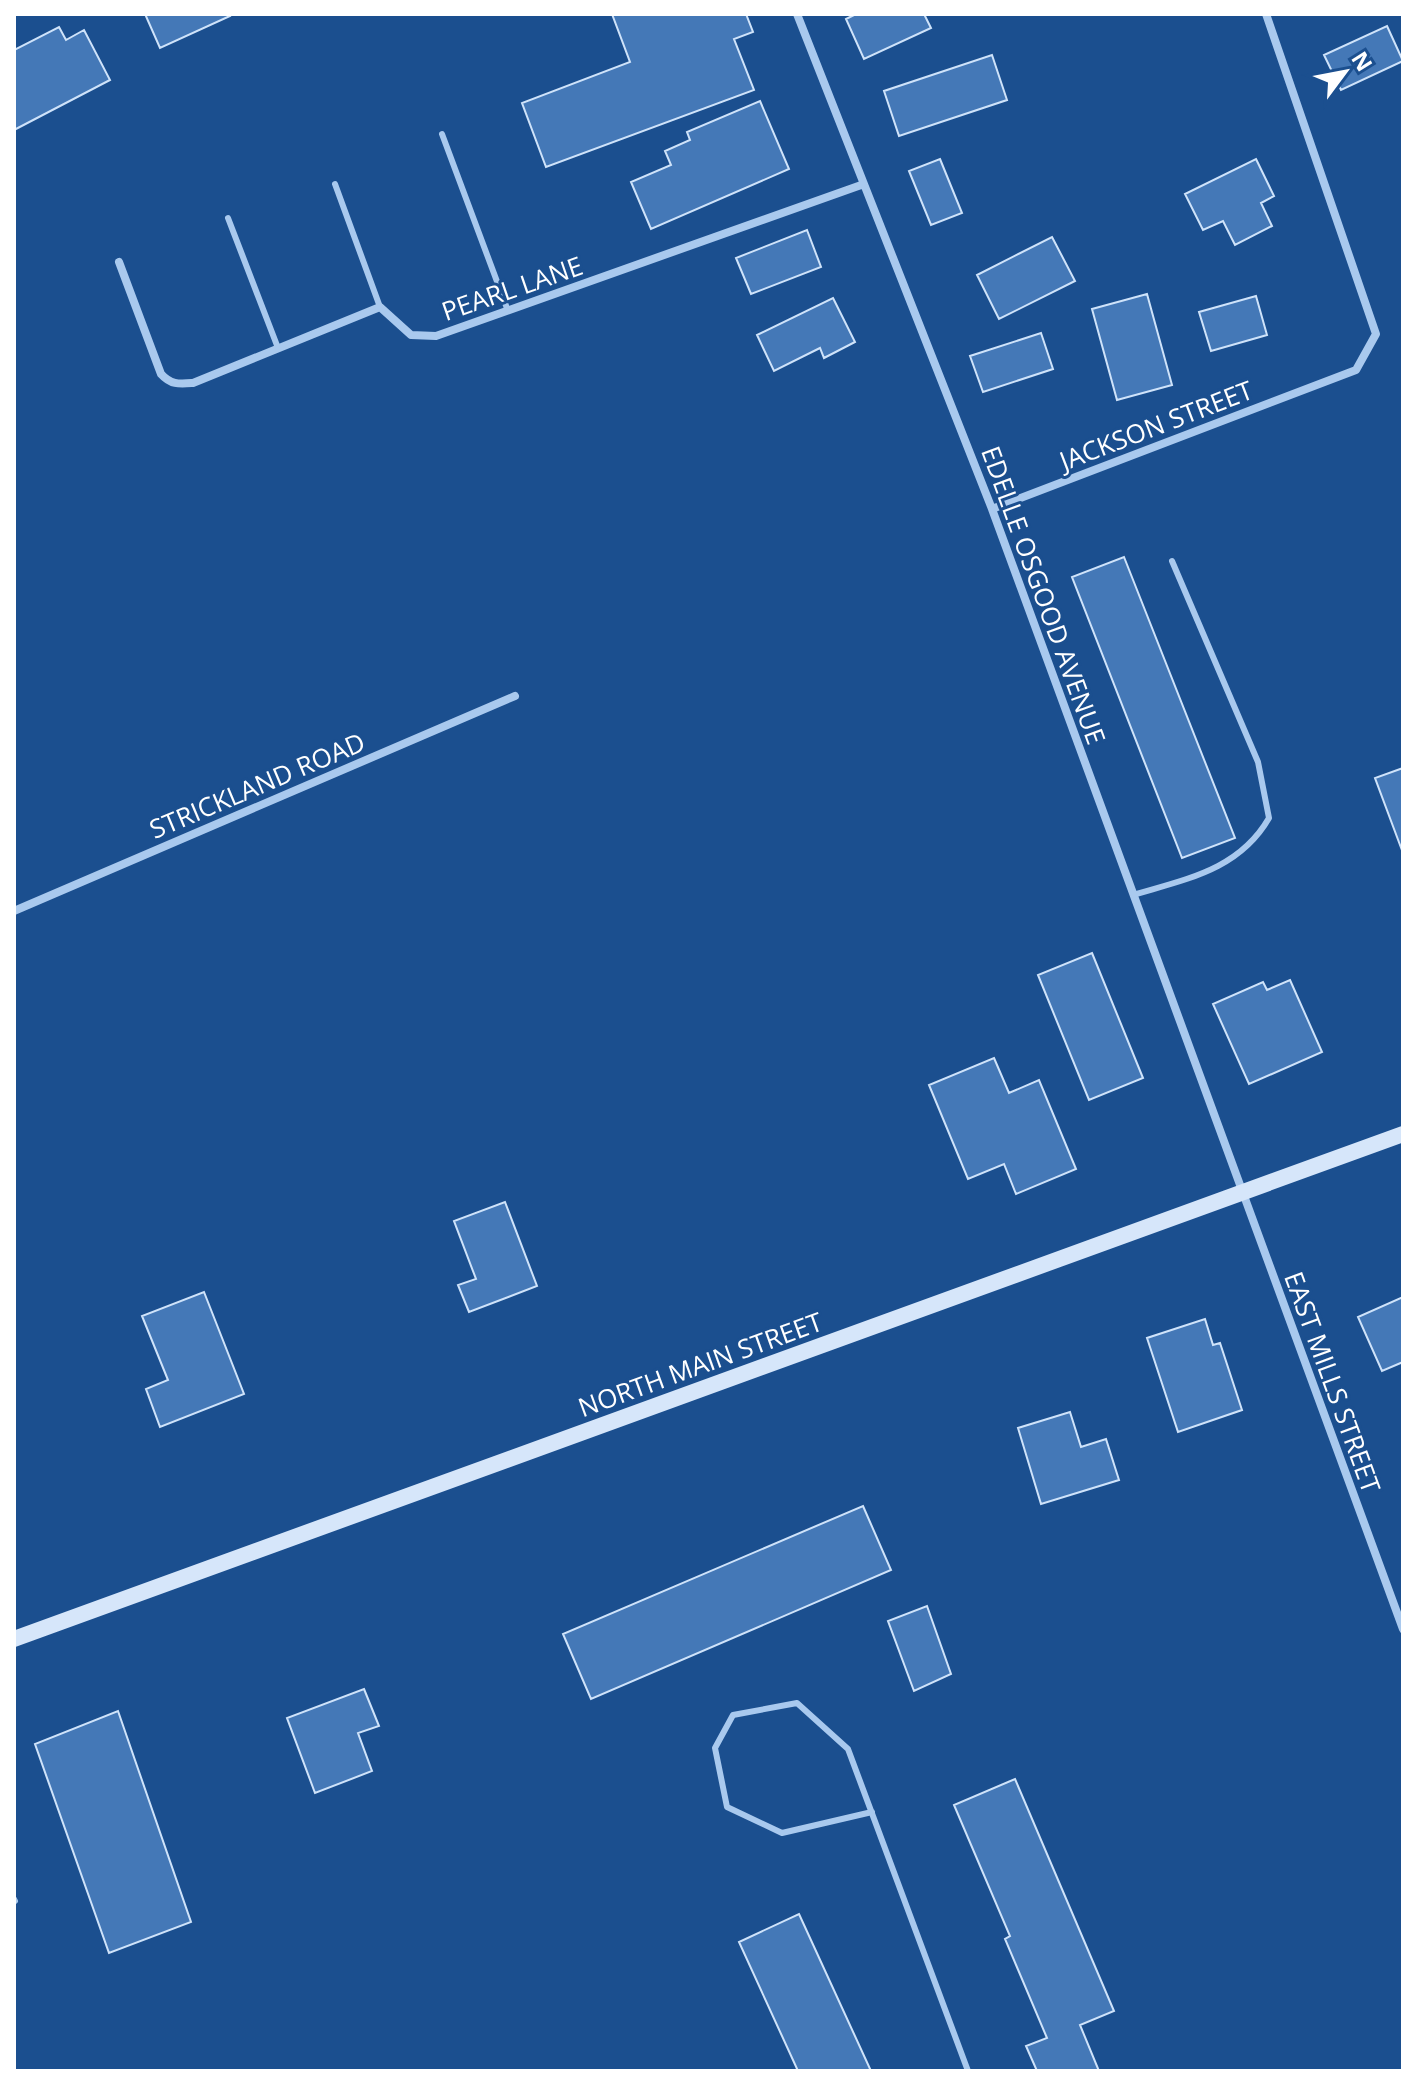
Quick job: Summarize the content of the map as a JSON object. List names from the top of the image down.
{
  "streets": {
    "street": [
      "PEARL LANE",
      "JACKSON STREET",
      "EDELLE OSGOOD AVENUE",
      "STRICKLAND ROAD",
      "NORTH MAIN STREET",
      "EAST MILLS STREET"
    ]
  },
  "crossings": [
    ["PEARL LANE", "EDELLE OSGOOD AVENUE"],
    ["JACKSON STREET", "EDELLE OSGOOD AVENUE"],
    ["EDELLE OSGOOD AVENUE", "NORTH MAIN STREET"],
    ["EDELLE OSGOOD AVENUE", "EAST MILLS STREET"],
    ["NORTH MAIN STREET", "EAST MILLS STREET"]
  ],
  "north": "top right"
}
